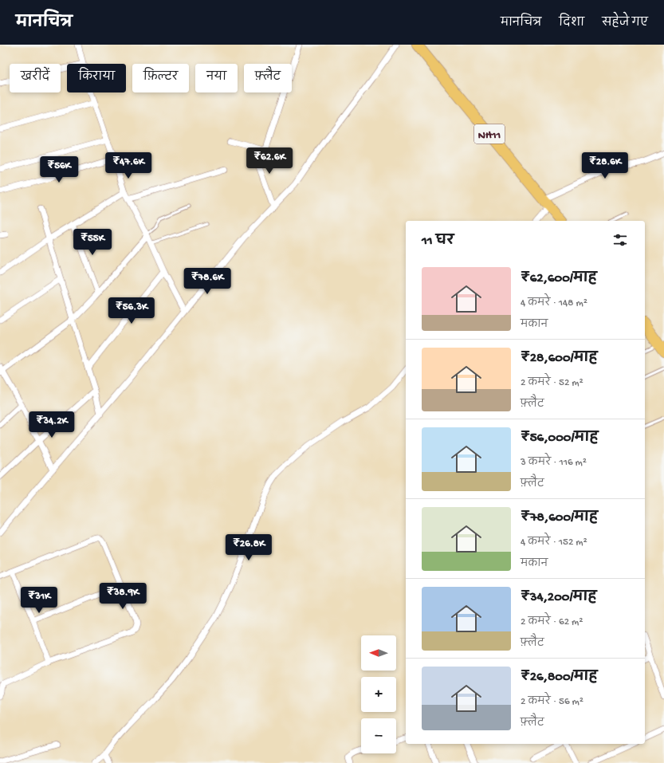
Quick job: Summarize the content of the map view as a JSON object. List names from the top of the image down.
{
  "streets": {
    "highway": ["NH11"]
  },
  "north": "left",
  "page": {
    "header": "मानचित्र",
    "nav": ["मानचित्र", "दिशा", "सहेजे गए"],
    "chip": [
      "खरीदें",
      "किराया",
      "फ़िल्टर",
      "नया",
      "फ़्लैट"
    ],
    "price": [
      "₹62.6K",
      "₹47.6K",
      "₹28.6K",
      "₹56K",
      "₹55K",
      "₹78.6K",
      "₹56.3K",
      "₹34.2K",
      "₹26.8K",
      "₹38.9K",
      "₹31K"
    ],
    "heading": "11 घर",
    "list": [
      {
        "name": "₹62,600/माह",
        "note": "4 कमरे · 148 m² · मकान"
      },
      {
        "name": "₹28,600/माह",
        "note": "2 कमरे · 52 m² · फ़्लैट"
      },
      {
        "name": "₹56,000/माह",
        "note": "3 कमरे · 116 m² · फ़्लैट"
      },
      {
        "name": "₹78,600/माह",
        "note": "4 कमरे · 152 m² · मकान"
      },
      {
        "name": "₹34,200/माह",
        "note": "2 कमरे · 62 m² · फ़्लैट"
      },
      {
        "name": "₹26,800/माह",
        "note": "2 कमरे · 56 m² · फ़्लैट"
      }
    ],
    "map_buttons": ["+", "−"]
  }
}
